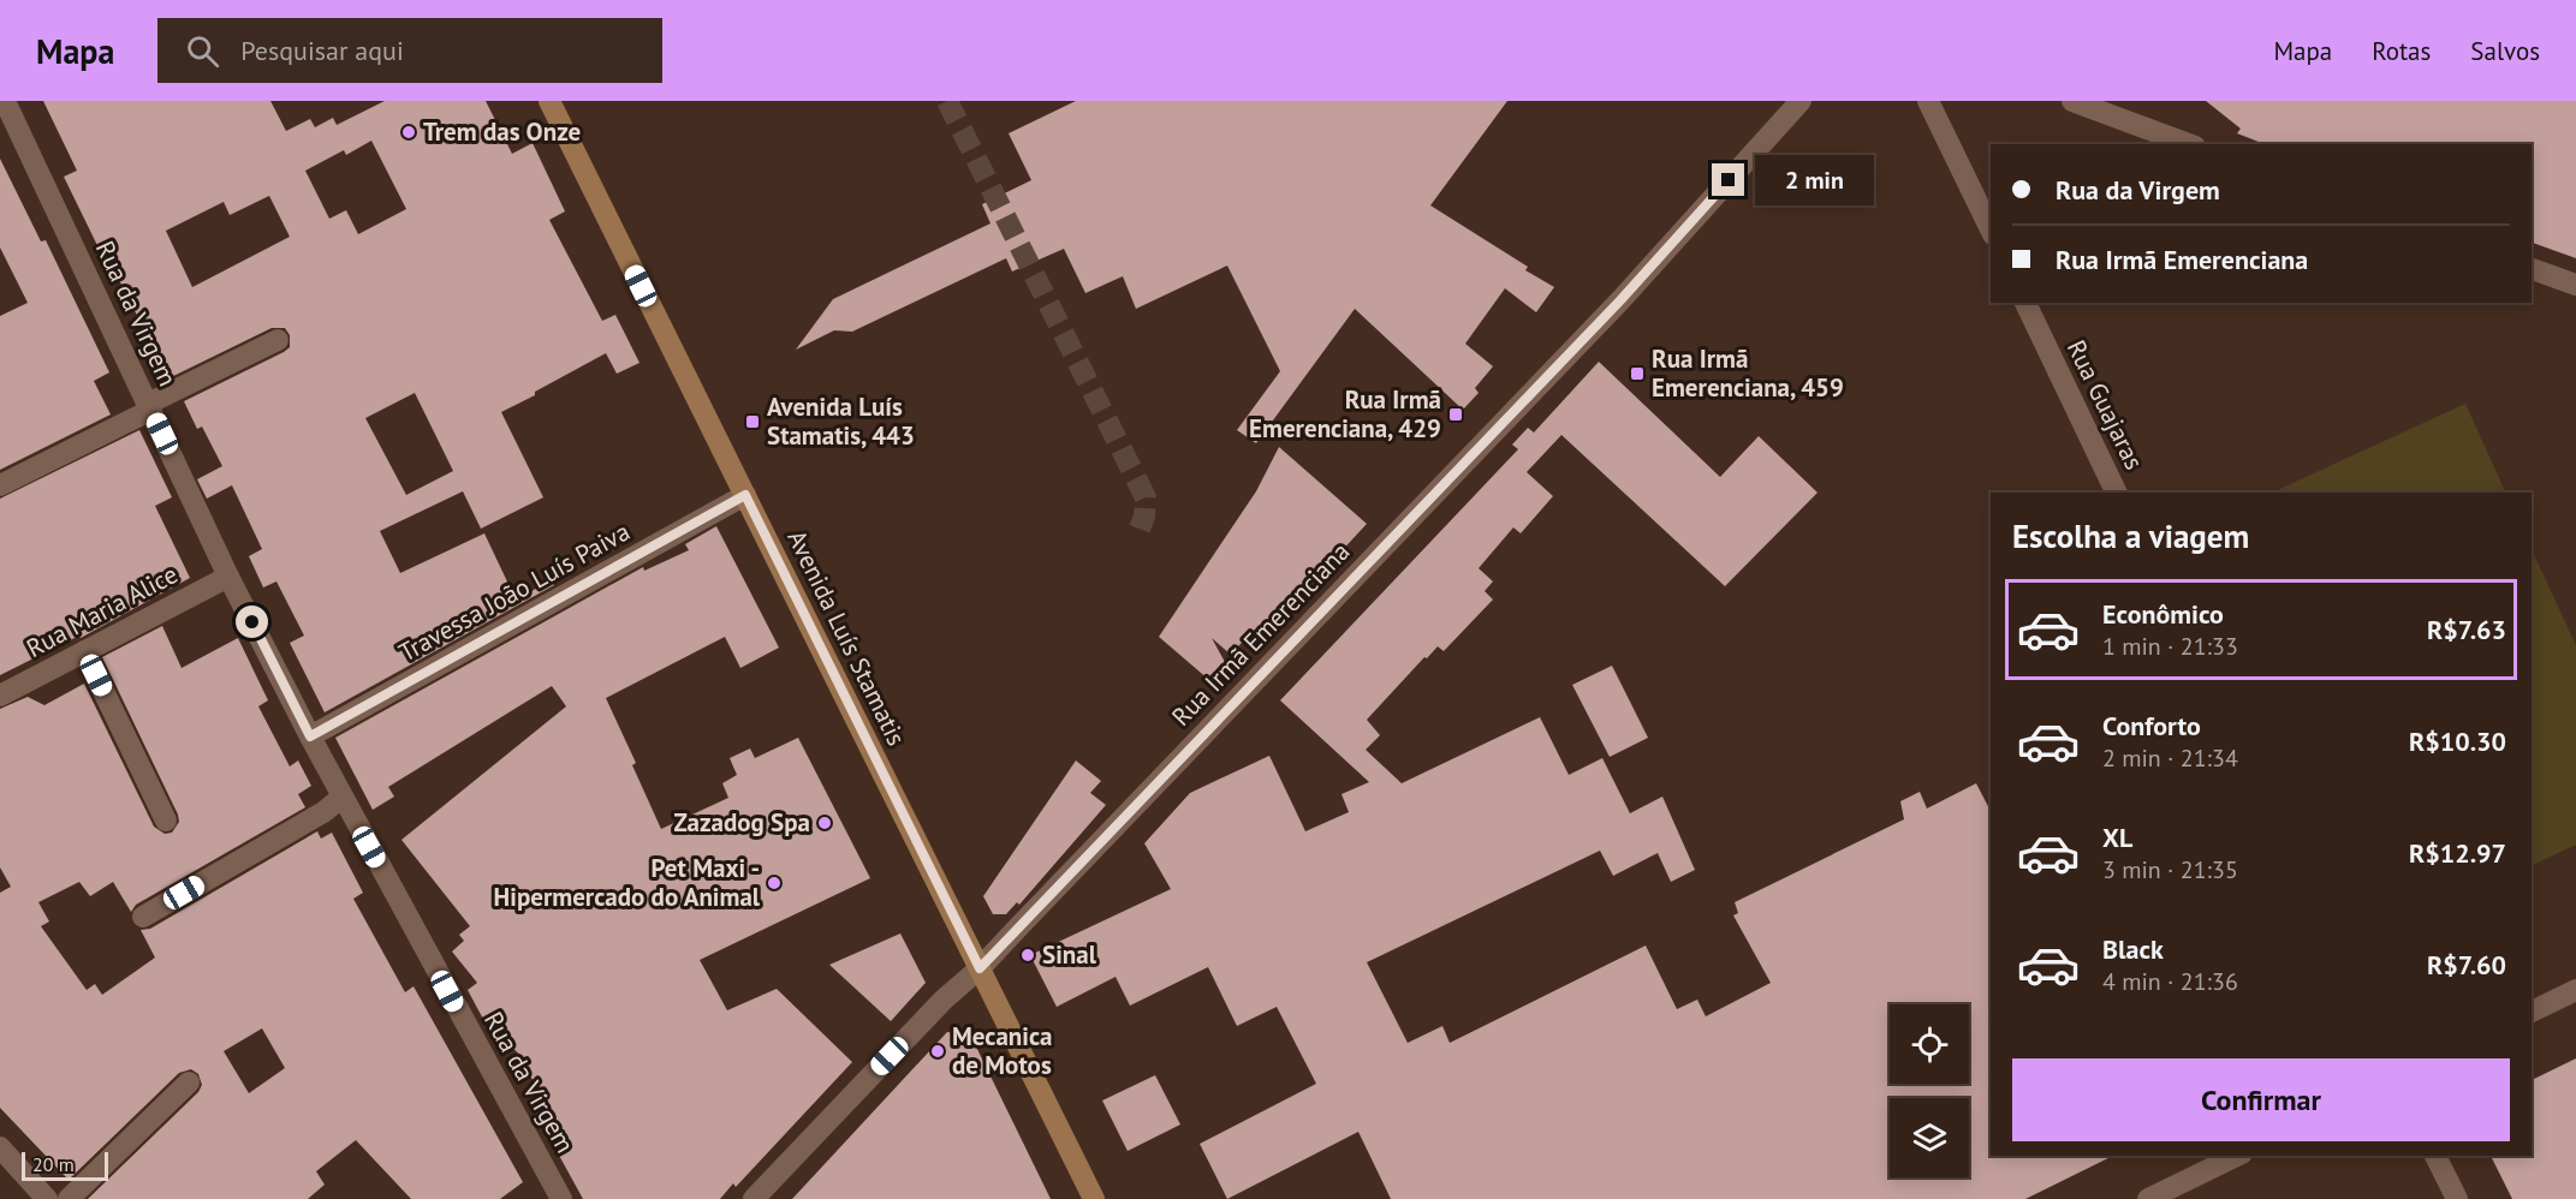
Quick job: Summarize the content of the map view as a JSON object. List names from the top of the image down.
{
  "streets": {
    "main road": ["Avenida Luís Stamatis"],
    "street": [
      "Rua da Virgem",
      "Rua Guajaras",
      "Travessa João Luís Paiva",
      "Rua Maria Alice",
      "Rua Irmã Emerenciana"
    ]
  },
  "crossings": [
    ["Rua da Virgem", "Travessa João Luís Paiva"],
    ["Rua da Virgem", "Rua Maria Alice"],
    ["Travessa João Luís Paiva", "Avenida Luís Stamatis"],
    ["Rua Irmã Emerenciana", "Avenida Luís Stamatis"]
  ],
  "places": {
    "other": [
      "Trem das Onze",
      "Zazadog Spa",
      "Pet Maxi - Hipermercado do Animal",
      "Sinal",
      "Mecanica de Motos"
    ],
    "transit": ["Rua Irmã Emerenciana, 459", "Rua Irmã Emerenciana, 429", "Avenida Luís Stamatis, 443"]
  },
  "scale_bar": "20 m",
  "page": {
    "header": "Mapa",
    "search": "Pesquisar aqui",
    "nav": ["Mapa", "Rotas", "Salvos"],
    "banner": ["Rua da Virgem", "Rua Irmã Emerenciana"],
    "bubble": "2 min",
    "heading": "Escolha a viagem",
    "list": [
      {
        "name": "Econômico",
        "note": "1 min · 21:33",
        "value": "R$7.63"
      },
      {
        "name": "Conforto",
        "note": "2 min · 21:34",
        "value": "R$10.30"
      },
      {
        "name": "XL",
        "note": "3 min · 21:35",
        "value": "R$12.97"
      },
      {
        "name": "Black",
        "note": "4 min · 21:36",
        "value": "R$7.60"
      }
    ],
    "buttons": "Confirmar",
    "scale": "20 m"
  }
}
